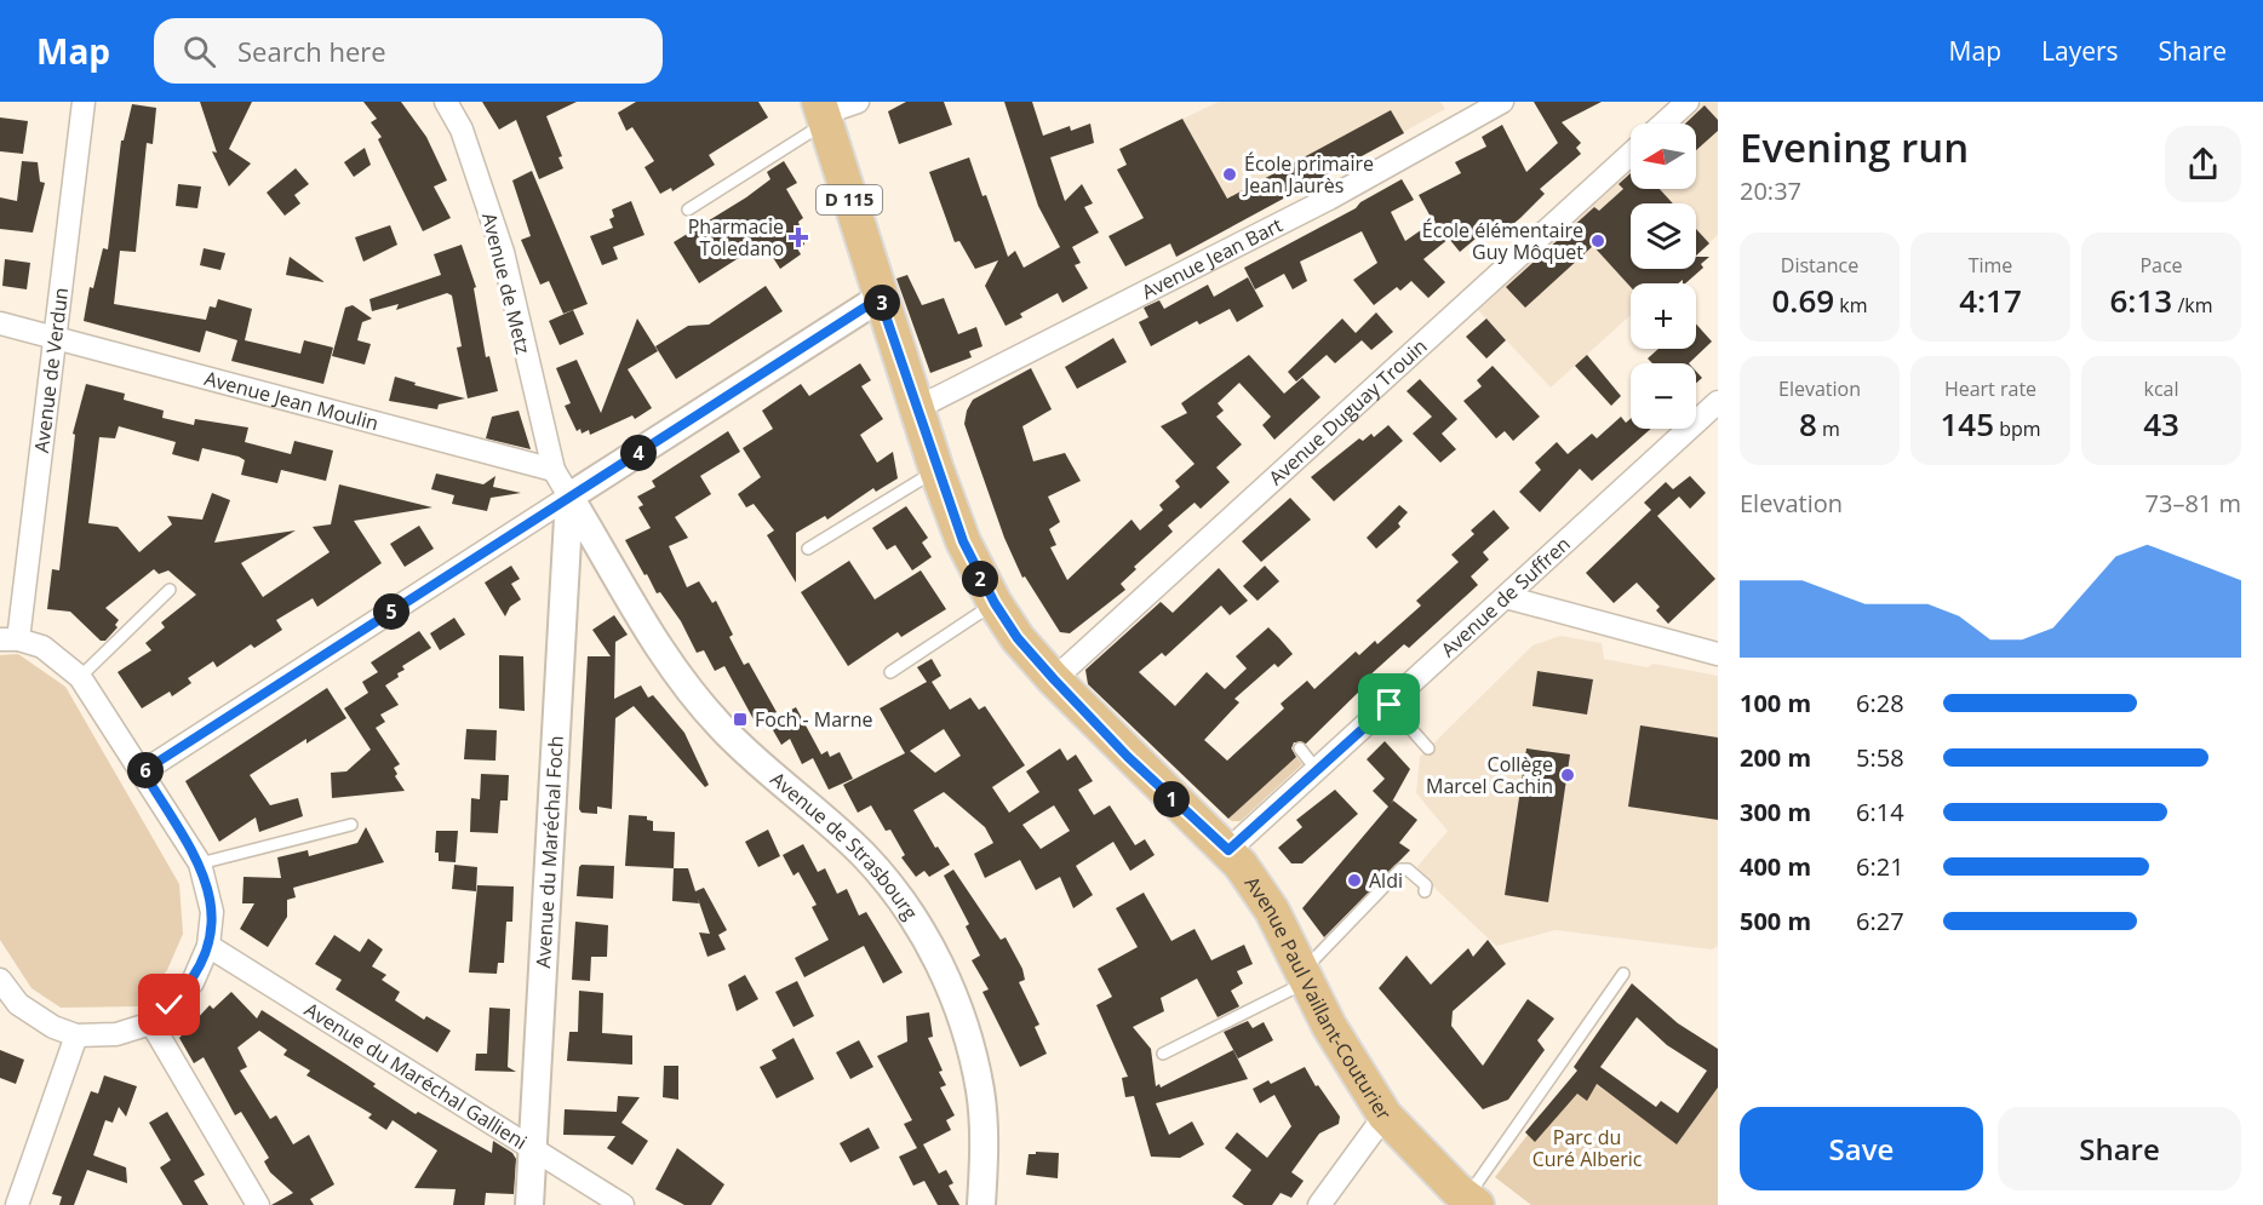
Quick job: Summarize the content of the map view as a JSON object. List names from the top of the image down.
{
  "streets": {
    "main road": ["D 115", "Avenue Paul Vaillant-Couturier"],
    "street": [
      "Avenue Jean Bart",
      "Avenue de Metz",
      "Avenue de Verdun",
      "Avenue Jean Moulin",
      "Avenue Duguay Trouin",
      "Avenue de Suffren",
      "Avenue de Strasbourg",
      "Avenue du Maréchal Foch",
      "Avenue du Maréchal Gallieni"
    ]
  },
  "crossings": [
    ["Avenue Jean Bart", "Avenue Paul Vaillant-Couturier"],
    ["Avenue de Metz", "Avenue Jean Moulin"],
    ["Avenue de Verdun", "Avenue Jean Moulin"],
    ["Avenue Duguay Trouin", "Avenue Paul Vaillant-Couturier"],
    ["Avenue de Suffren", "Avenue Paul Vaillant-Couturier"],
    ["Avenue de Strasbourg", "Avenue du Maréchal Foch"],
    ["Avenue du Maréchal Foch", "Avenue du Maréchal Gallieni"]
  ],
  "parks": ["Parc du Curé Alberic"],
  "places": {
    "other": [
      "École primaire Jean Jaurès",
      "École élémentaire Guy Môquet",
      "Collège Marcel Cachin",
      "Aldi"
    ],
    "health": ["Pharmacie Toledano"],
    "transit": ["Foch - Marne"]
  },
  "north": "left",
  "page": {
    "header": "Map",
    "search": "Search here",
    "nav": ["Map", "Layers", "Share"],
    "heading": ["Evening run", "20:37"],
    "map_buttons": ["+", "−"],
    "stats": [
      ["Distance", "0.69 km"],
      ["Time", "4:17"],
      ["Pace", "6:13 /km"],
      ["Elevation", "8 m"],
      ["Heart rate", "145 bpm"],
      ["kcal", "43"]
    ],
    "pins": [
      "3",
      "4",
      "2",
      "5",
      "6",
      "1"
    ],
    "chart": ["Elevation", "73–81 m"],
    "list": [
      {
        "name": "100 m",
        "note": "6:28"
      },
      {
        "name": "200 m",
        "note": "5:58"
      },
      {
        "name": "300 m",
        "note": "6:14"
      },
      {
        "name": "400 m",
        "note": "6:21"
      },
      {
        "name": "500 m",
        "note": "6:27"
      }
    ],
    "buttons": ["Save", "Share"]
  }
}
